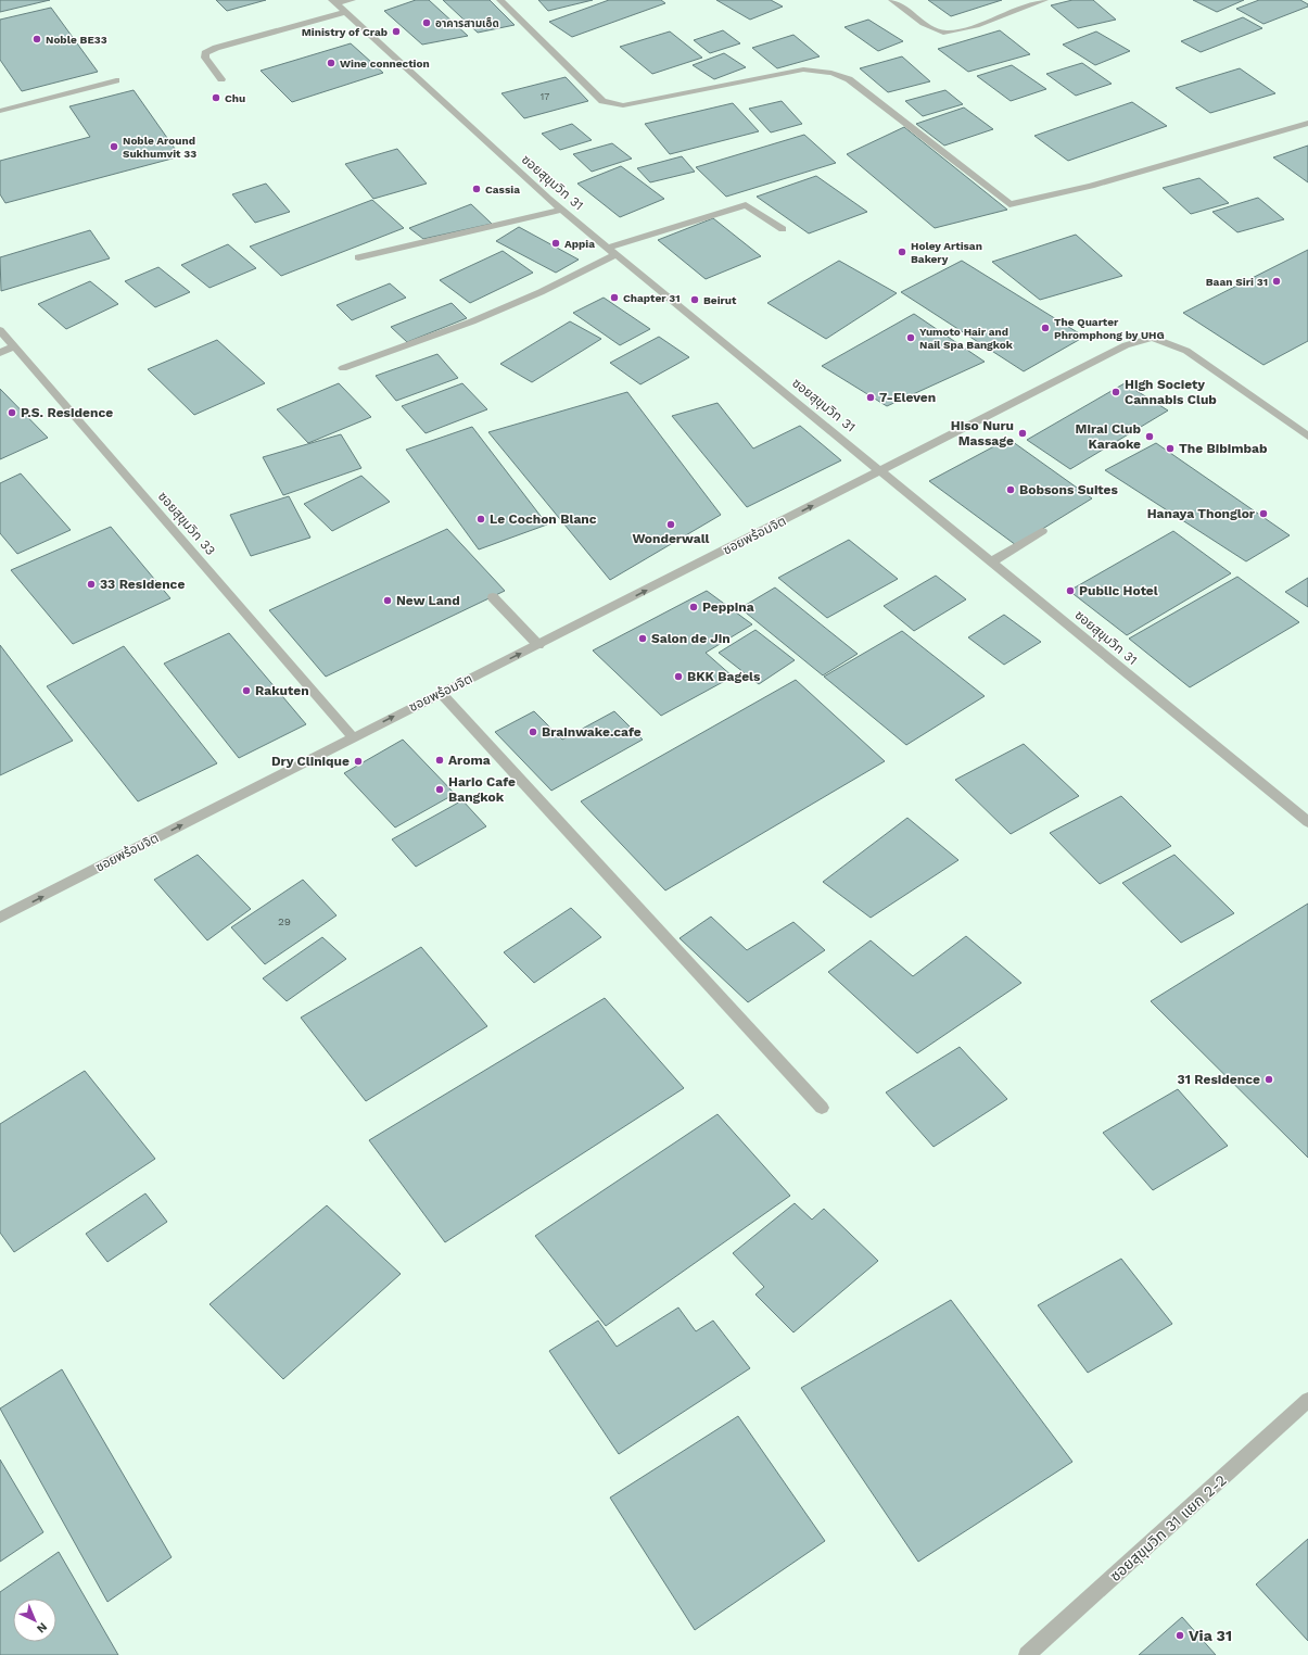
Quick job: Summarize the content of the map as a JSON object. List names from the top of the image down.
{
  "streets": {
    "street": [
      "ซอยสุขุมวิท 31",
      "ซอยสุขุมวิท 33",
      "ซอยพร้อมจิต",
      "ซอยสุขุมวิท 31 แยก 2-2"
    ]
  },
  "crossings": [
    ["ซอยสุขุมวิท 31", "ซอยพร้อมจิต"],
    ["ซอยสุขุมวิท 33", "ซอยพร้อมจิต"]
  ],
  "one_way": ["ซอยพร้อมจิต"],
  "places": [
    "อาคารสามเอ็ด",
    "Ministry of Crab",
    "Noble BE33",
    "Wine connection",
    "Chu",
    "Noble Around Sukhumvit 33",
    "Cassia",
    "Appia",
    "Holey Artisan Bakery",
    "Baan Siri 31",
    "Chapter 31",
    "Beirut",
    "The Quarter Phromphong by UHG",
    "Yumoto Hair and Nail Spa Bangkok",
    "High Society Cannabis Club",
    "7-Eleven",
    "P.S. Residence",
    "Hiso Nuru Massage",
    "Mirai Club Karaoke",
    "The Bibimbab",
    "Bobsons Suites",
    "Hanaya Thonglor",
    "Le Cochon Blanc",
    "Wonderwall",
    "33 Residence",
    "Public Hotel",
    "New Land",
    "Peppina",
    "Salon de Jin",
    "BKK Bagels",
    "Rakuten",
    "Brainwake.cafe",
    "Aroma",
    "Dry Clinique",
    "Hario Cafe Bangkok",
    "31 Residence",
    "Via 31"
  ],
  "house_numbers": ["17", "29"],
  "north": "bottom right"
}
